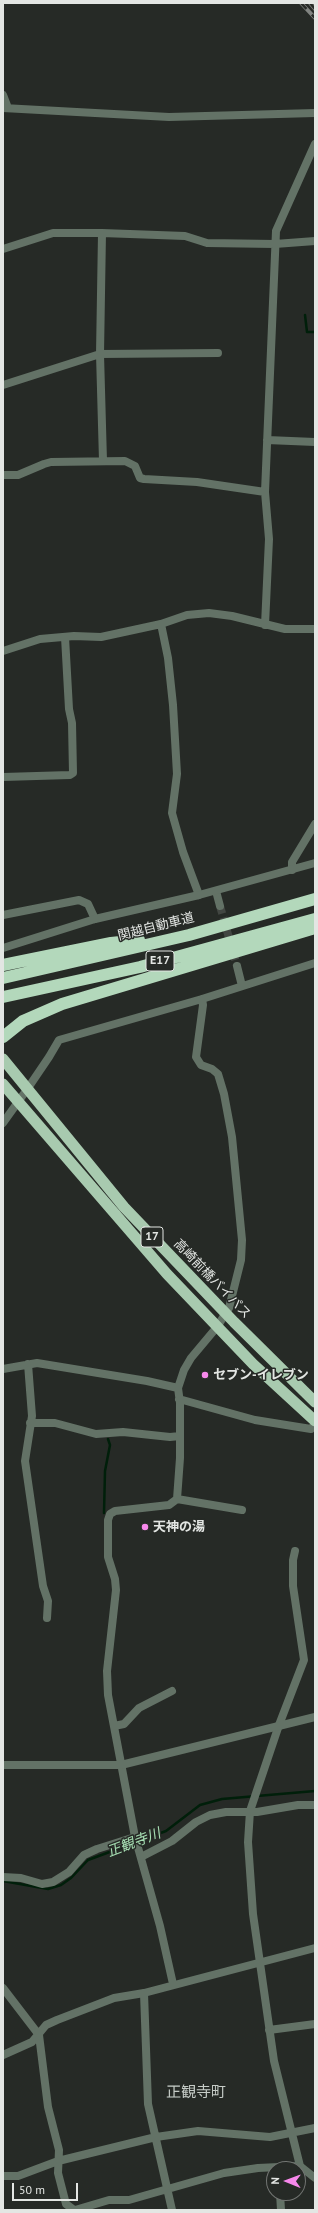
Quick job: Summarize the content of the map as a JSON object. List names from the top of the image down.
{
  "streets": {
    "highway": [
      "関越自動車道",
      "E17",
      "17",
      "高崎前橋バイパス"
    ]
  },
  "districts": ["正観寺町"],
  "water": ["正観寺川"],
  "places": ["セブン-イレブン", "天神の湯"],
  "scale_bar": "50 m",
  "north": "left"
}
